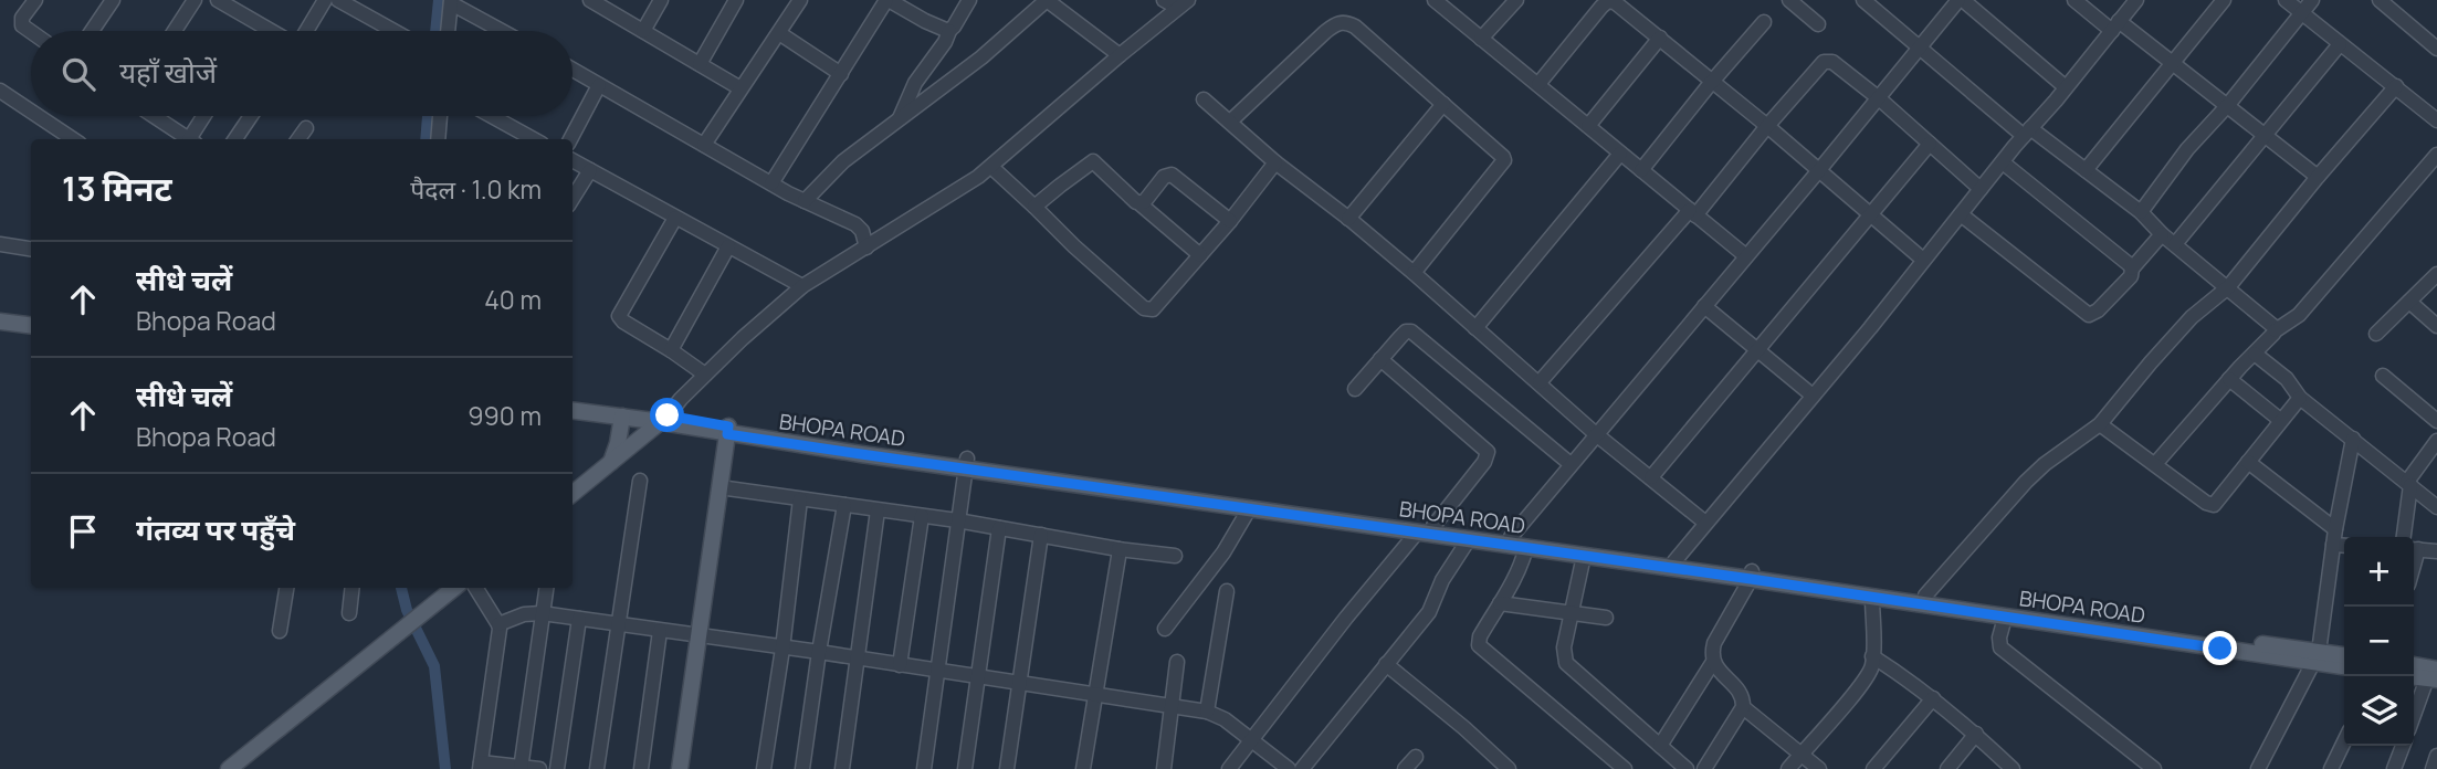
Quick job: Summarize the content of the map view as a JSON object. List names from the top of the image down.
{
  "streets": {
    "main road": ["BHOPA ROAD"]
  },
  "page": {
    "search": "यहाँ खोजें",
    "heading": ["13 मिनट", "पैदल · 1.0 km"],
    "list": [
      ["सीधे चलें", "Bhopa Road", "40 m"],
      ["सीधे चलें", "Bhopa Road", "990 m"],
      "गंतव्य पर पहुँचे"
    ],
    "map_buttons": ["+", "−"]
  }
}
